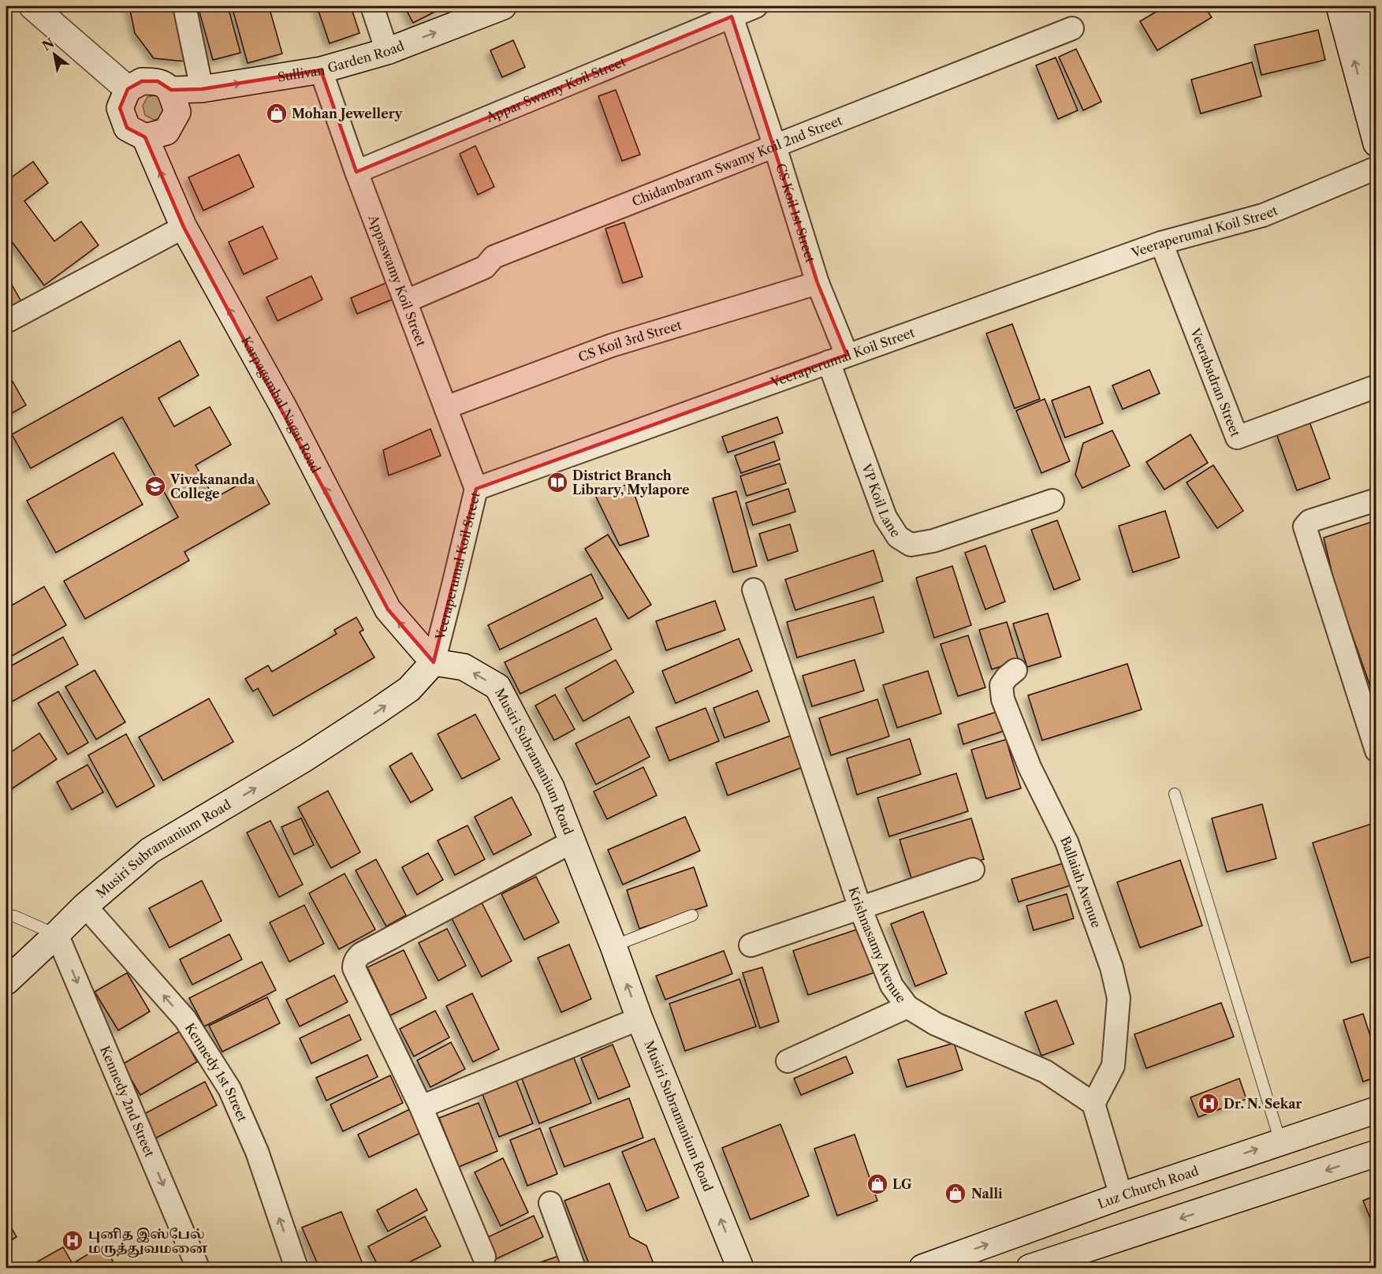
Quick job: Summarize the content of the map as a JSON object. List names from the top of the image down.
{
  "streets": {
    "main road": [
      "Sullivan Garden Road",
      "Karpagambal Nagar Road",
      "Musiri Subramanium Road",
      "Luz Church Road"
    ],
    "street": [
      "Appar Swamy Koil Street",
      "Chidambaram Swamy Koil 2nd Street",
      "CS Koil 1st Street",
      "Veeraperumal Koil Street",
      "Appaswamy Koil Street",
      "CS Koil 3rd Street",
      "Veerabadran Street",
      "VP Koil Lane",
      "Ballaiah Avenue",
      "Krishnasamy Avenue",
      "Kennedy 1st Street",
      "Kennedy 2nd Street"
    ]
  },
  "crossings": [
    ["Sullivan Garden Road", "Appaswamy Koil Street"],
    ["Sullivan Garden Road", "Karpagambal Nagar Road"],
    ["Appar Swamy Koil Street", "CS Koil 1st Street"],
    ["Appar Swamy Koil Street", "Appaswamy Koil Street"],
    ["Chidambaram Swamy Koil 2nd Street", "CS Koil 1st Street"],
    ["Chidambaram Swamy Koil 2nd Street", "Appaswamy Koil Street"],
    ["CS Koil 1st Street", "Veeraperumal Koil Street"],
    ["CS Koil 1st Street", "CS Koil 3rd Street"],
    ["CS Koil 1st Street", "VP Koil Lane"],
    ["Veeraperumal Koil Street", "Appaswamy Koil Street"],
    ["Veeraperumal Koil Street", "Veerabadran Street"],
    ["Veeraperumal Koil Street", "Karpagambal Nagar Road"],
    ["Veeraperumal Koil Street", "VP Koil Lane"],
    ["Veeraperumal Koil Street", "Musiri Subramanium Road"],
    ["Appaswamy Koil Street", "CS Koil 3rd Street"],
    ["Karpagambal Nagar Road", "Musiri Subramanium Road"],
    ["Musiri Subramanium Road", "Kennedy 1st Street"],
    ["Musiri Subramanium Road", "Kennedy 2nd Street"],
    ["Ballaiah Avenue", "Krishnasamy Avenue"]
  ],
  "one_way": [
    "Sullivan Garden Road",
    "Karpagambal Nagar Road",
    "Kennedy 1st Street",
    "Kennedy 2nd Street"
  ],
  "places": {
    "shop": ["Mohan Jewellery", "LG", "Nalli"],
    "library": ["District Branch Library, Mylapore"],
    "school or university": ["Vivekananda College"],
    "hospital": ["Dr. N. Sekar", "புனித இஸ்பேல் மருத்துவமனை"]
  },
  "north": "top left"
}
